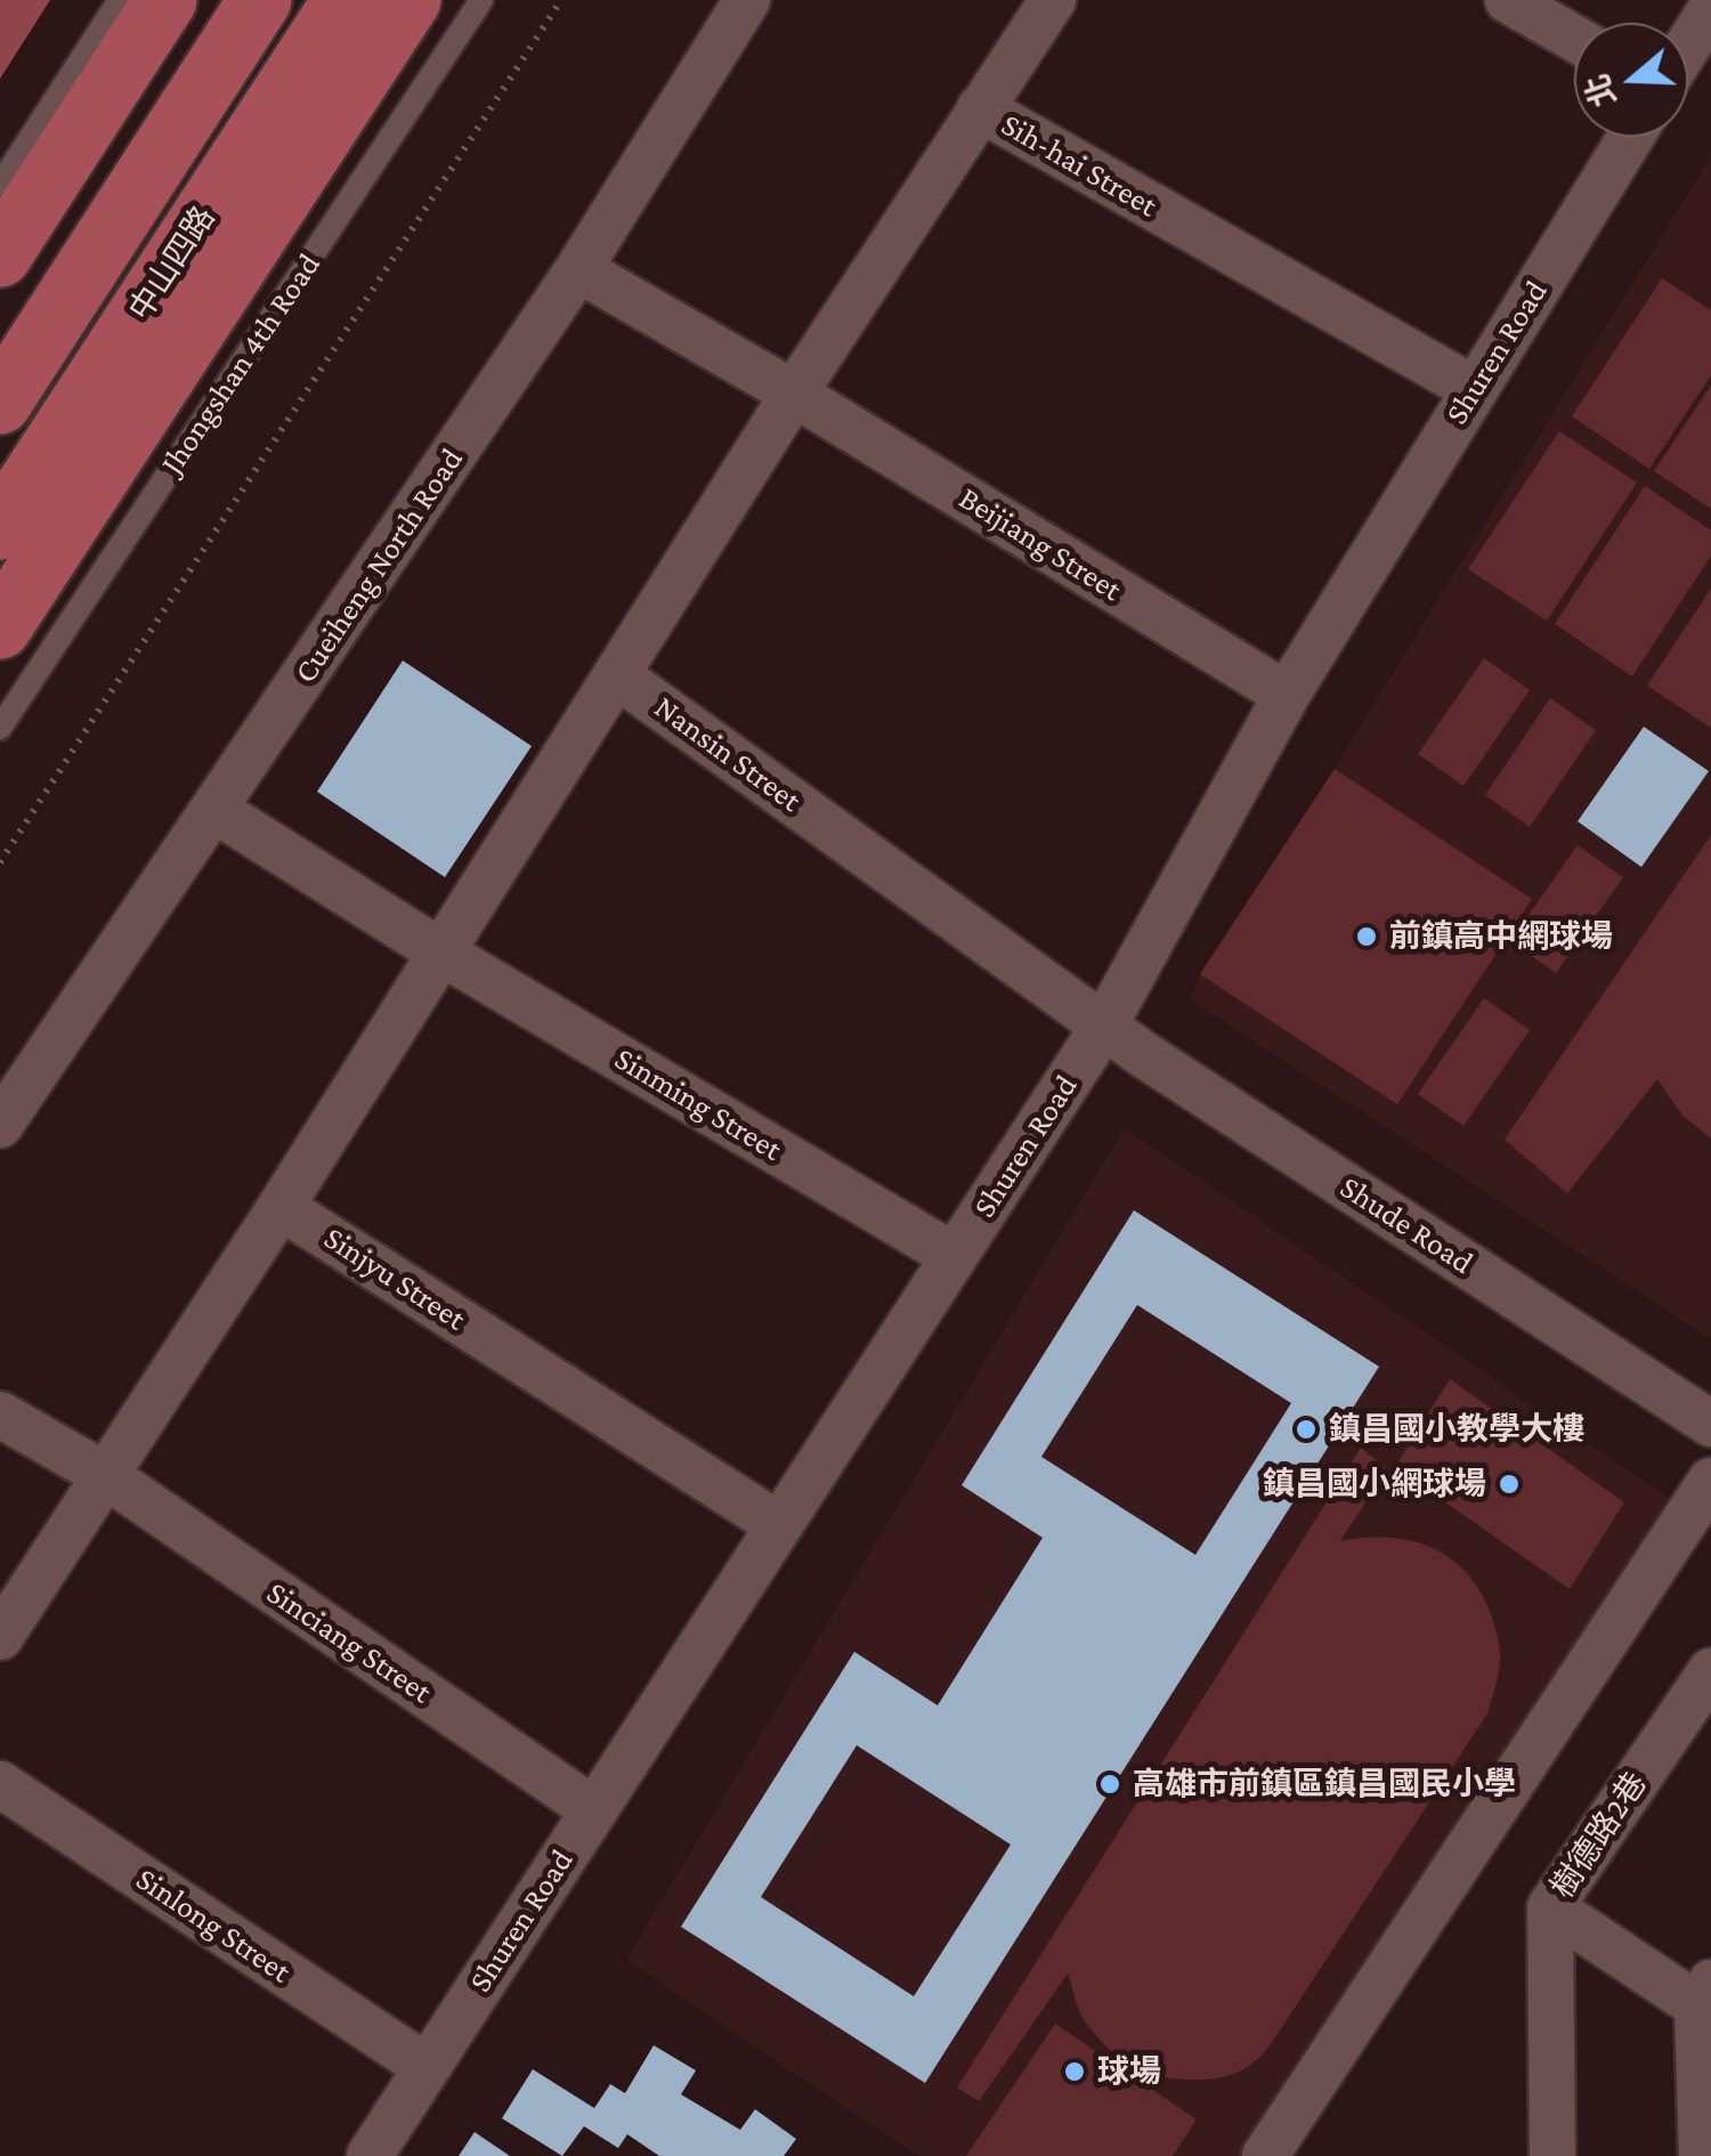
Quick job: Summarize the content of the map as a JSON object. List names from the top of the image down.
{
  "streets": {
    "main road": ["中山四路", "Jhongshan 4th Road"],
    "street": [
      "Sih-hai Street",
      "Shuren Road",
      "Beijiang Street",
      "Cueiheng North Road",
      "Nansin Street",
      "Sinming Street",
      "Shude Road",
      "Sinjyu Street",
      "Sinciang Street",
      "樹德路2巷",
      "Sinlong Street"
    ]
  },
  "crossings": [
    ["Sih-hai Street", "Shuren Road"],
    ["Sih-hai Street", "Beijiang Street"],
    ["Shuren Road", "Beijiang Street"],
    ["Shuren Road", "Nansin Street"],
    ["Shuren Road", "Sinming Street"],
    ["Shuren Road", "Shude Road"],
    ["Shuren Road", "Sinjyu Street"],
    ["Shuren Road", "Sinciang Street"],
    ["Shuren Road", "Sinlong Street"],
    ["Beijiang Street", "Cueiheng North Road"],
    ["Cueiheng North Road", "Sinming Street"],
    ["Nansin Street", "Shude Road"]
  ],
  "places": [
    "前鎮高中網球場",
    "鎮昌國小教學大樓",
    "鎮昌國小網球場",
    "高雄市前鎮區鎮昌國民小學",
    "球場"
  ],
  "north": "left"
}
